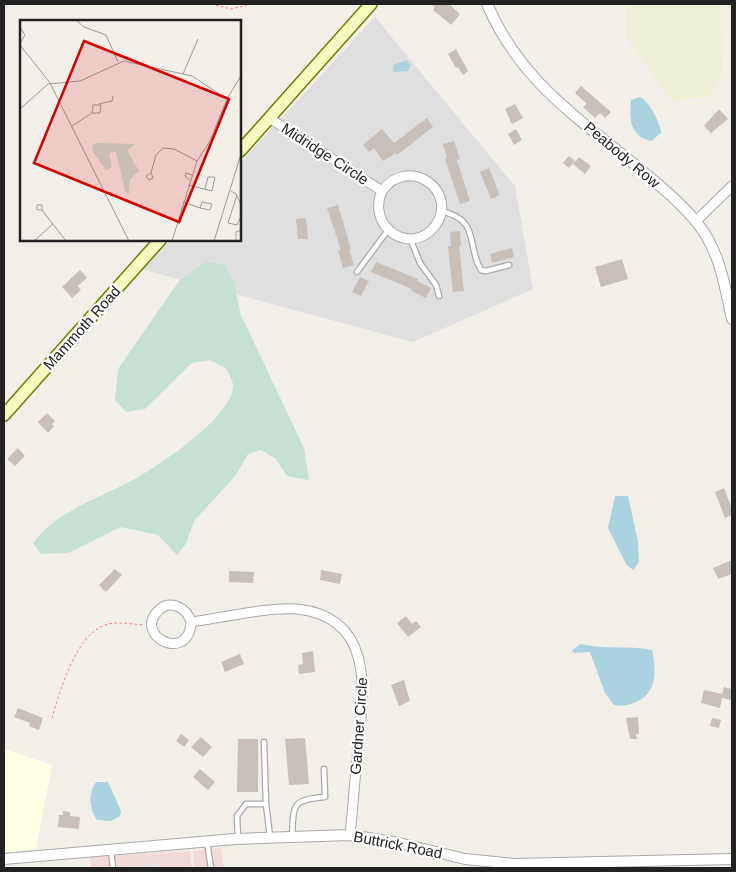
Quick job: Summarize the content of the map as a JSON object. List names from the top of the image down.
{
  "streets": {
    "main road": ["Mammoth Road"],
    "street": [
      "Midridge Circle",
      "Peabody Row",
      "Gardner Circle",
      "Buttrick Road"
    ]
  },
  "crossings": [
    ["Gardner Circle", "Buttrick Road"]
  ]
}
